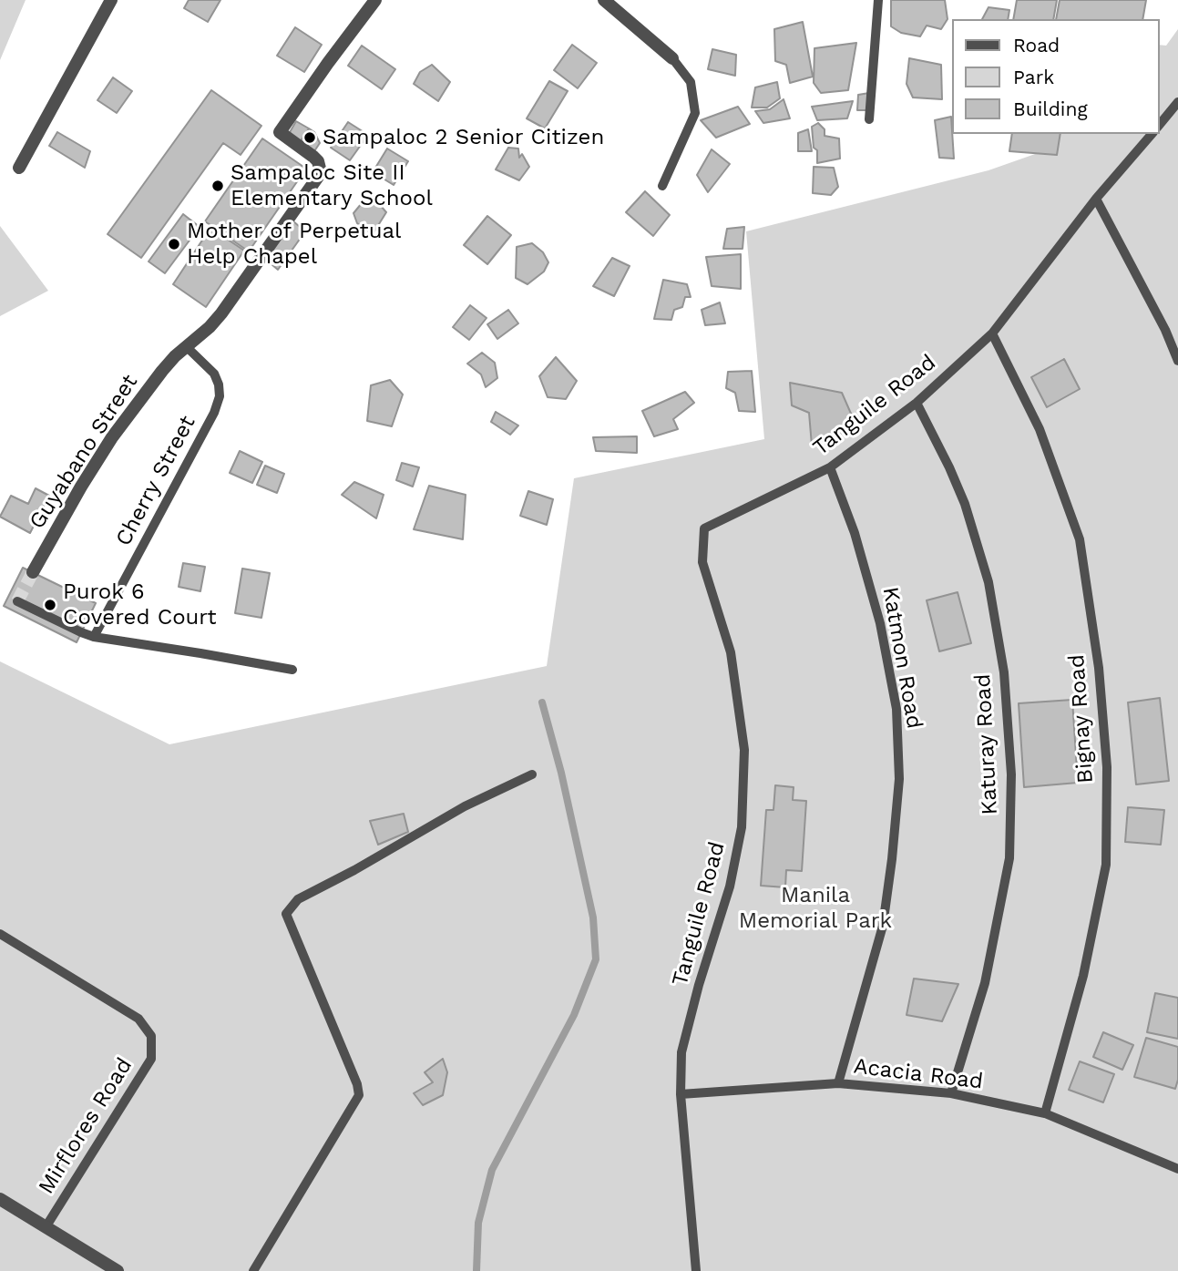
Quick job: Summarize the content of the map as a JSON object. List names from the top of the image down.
{
  "streets": {
    "street": ["Guyabano Street"],
    "lane": [
      "Tanguile Road",
      "Cherry Street",
      "Katmon Road",
      "Bignay Road",
      "Katuray Road",
      "Acacia Road",
      "Mirflores Road"
    ]
  },
  "crossings": [
    ["Tanguile Road", "Katmon Road"],
    ["Tanguile Road", "Bignay Road"],
    ["Tanguile Road", "Katuray Road"],
    ["Tanguile Road", "Acacia Road"],
    ["Guyabano Street", "Cherry Street"],
    ["Katmon Road", "Acacia Road"],
    ["Bignay Road", "Acacia Road"],
    ["Katuray Road", "Acacia Road"]
  ],
  "parks": ["Manila Memorial Park"],
  "places": [
    "Sampaloc 2 Senior Citizen",
    "Sampaloc Site II Elementary School",
    "Mother of Perpetual Help Chapel",
    "Purok 6 Covered Court"
  ],
  "legend": ["Road", "Park", "Building"]
}
